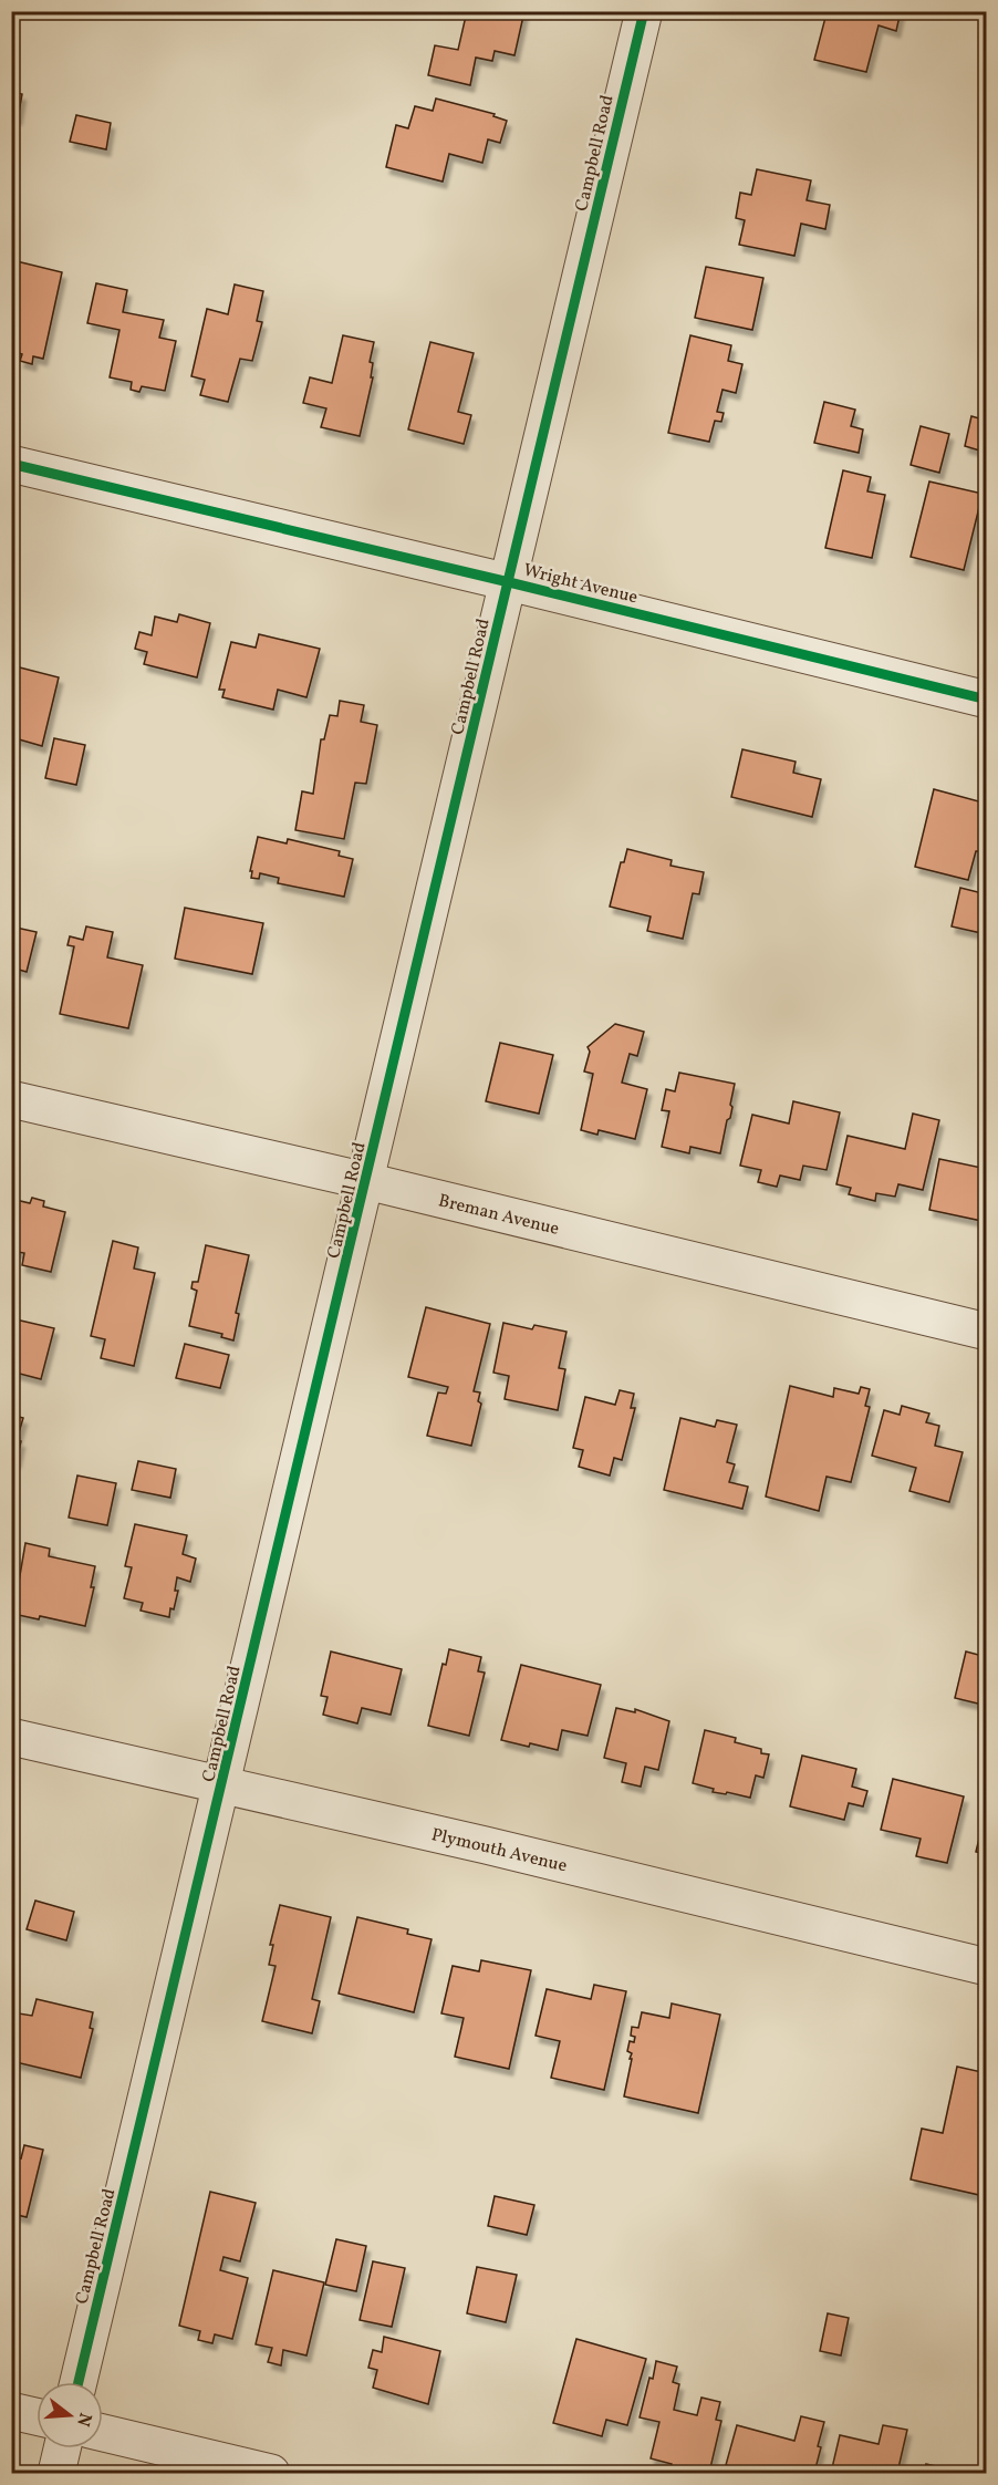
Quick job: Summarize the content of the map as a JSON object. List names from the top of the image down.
{
  "streets": {
    "street": [
      "Campbell Road",
      "Wright Avenue",
      "Breman Avenue",
      "Plymouth Avenue"
    ]
  },
  "crossings": [
    ["Campbell Road", "Wright Avenue"],
    ["Campbell Road", "Breman Avenue"],
    ["Campbell Road", "Plymouth Avenue"]
  ],
  "north": "right"
}
